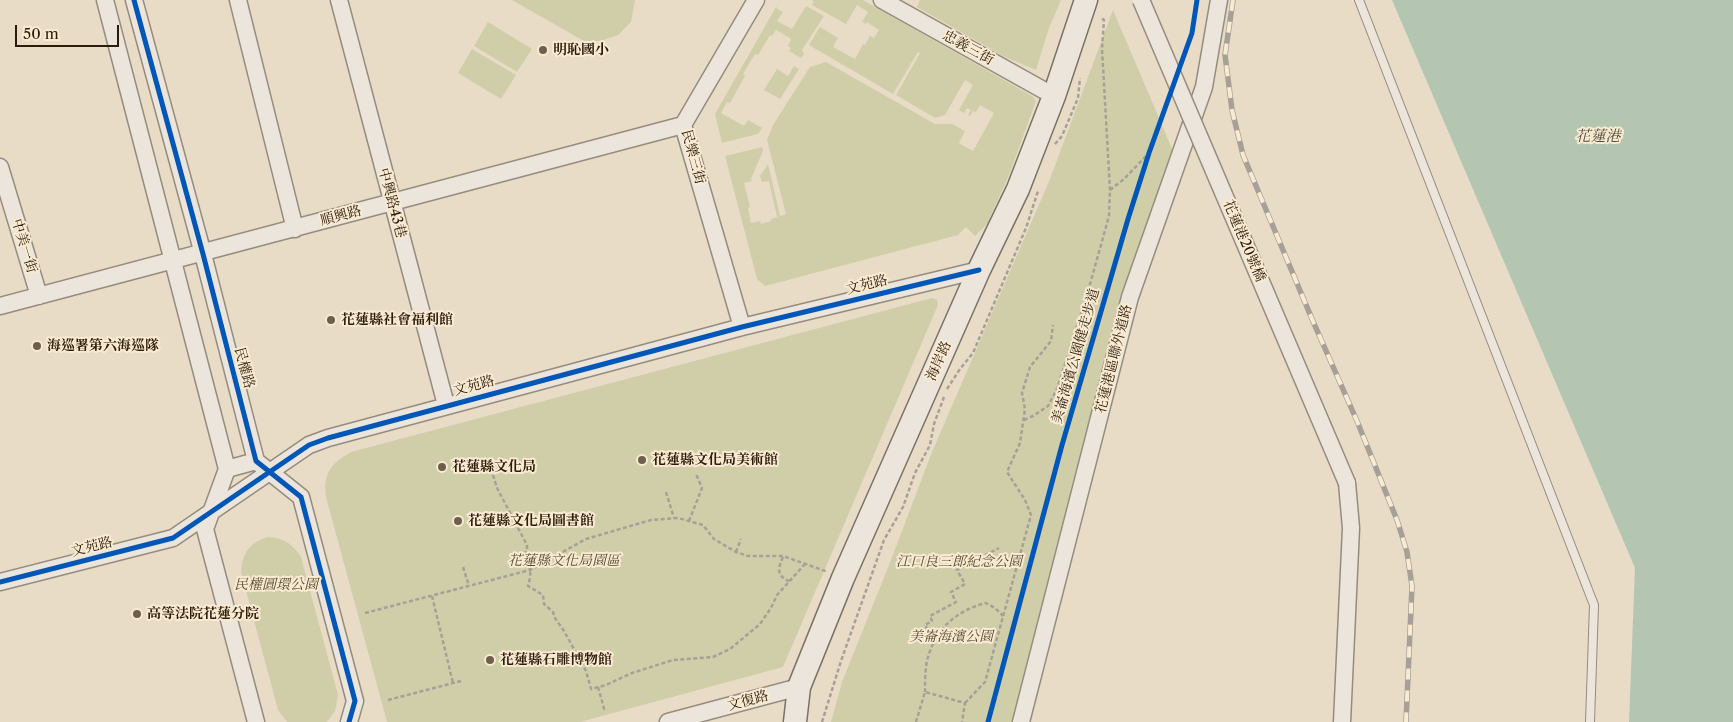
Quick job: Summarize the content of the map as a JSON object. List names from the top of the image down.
{
  "streets": {
    "main road": ["海岸路"],
    "street": [
      "忠義三街",
      "民樂三街",
      "中興路43巷",
      "順興路",
      "花蓮港20號橋",
      "中美一街",
      "文苑路",
      "花蓮港區聯外道路",
      "民權路",
      "文復路"
    ],
    "cycle path": ["美崙海濱公園健走步道"]
  },
  "crossings": [
    ["忠義三街", "海岸路"],
    ["民樂三街", "順興路"],
    ["民樂三街", "文苑路"],
    ["中興路43巷", "順興路"],
    ["中興路43巷", "文苑路"],
    ["順興路", "中美一街"],
    ["順興路", "民權路"],
    ["文苑路", "海岸路"],
    ["海岸路", "文復路"]
  ],
  "water": ["花蓮港"],
  "parks": [
    "花蓮縣文化局園區",
    "江口良三郎紀念公園",
    "民權圓環公園",
    "美崙海濱公園"
  ],
  "places": [
    "明恥國小",
    "花蓮縣社會福利館",
    "海巡署第六海巡隊",
    "花蓮縣文化局美術館",
    "花蓮縣文化局",
    "花蓮縣文化局圖書館",
    "高等法院花蓮分院",
    "花蓮縣石雕博物館"
  ],
  "scale_bar": "50 m"
}
